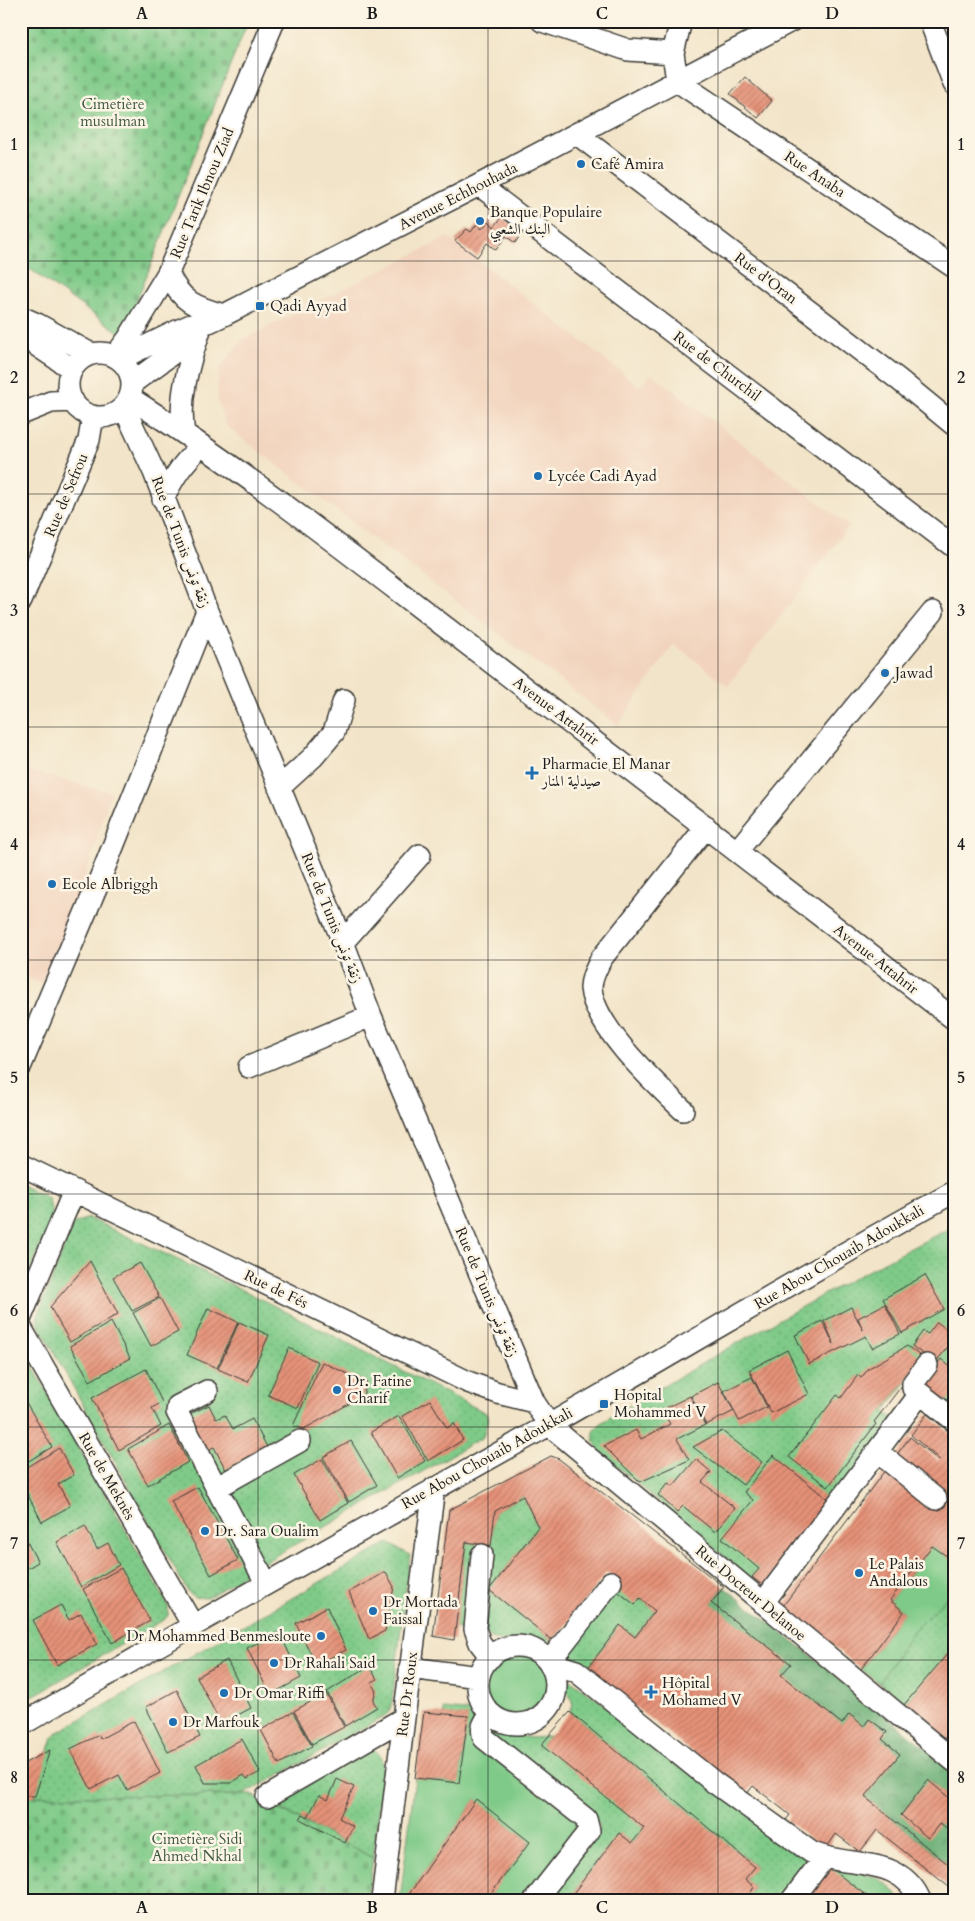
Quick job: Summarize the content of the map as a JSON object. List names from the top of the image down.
{
  "streets": {
    "street": [
      "Rue Anaba",
      "Rue Tarik Ibnou Ziad",
      "Avenue Echhouhada",
      "Rue d'Oran",
      "Rue de Churchil",
      "Rue de Sefrou",
      "Rue de Tunis زنقة تونس",
      "Avenue Attahrir",
      "Rue Abou Chouaib Adoukkali",
      "Rue de Fés",
      "Rue de Meknès",
      "Rue Docteur Delanoe",
      "Rue Dr Roux"
    ]
  },
  "crossings": [
    ["Rue Anaba", "Avenue Echhouhada"],
    ["Rue Tarik Ibnou Ziad", "Avenue Echhouhada"],
    ["Rue Tarik Ibnou Ziad", "Rue de Sefrou"],
    ["Rue Tarik Ibnou Ziad", "Rue de Tunis زنقة تونس"],
    ["Rue Tarik Ibnou Ziad", "Avenue Attahrir"],
    ["Avenue Echhouhada", "Rue d'Oran"],
    ["Avenue Echhouhada", "Rue de Churchil"],
    ["Avenue Echhouhada", "Rue de Sefrou"],
    ["Avenue Echhouhada", "Rue de Tunis زنقة تونس"],
    ["Avenue Echhouhada", "Avenue Attahrir"],
    ["Rue de Sefrou", "Rue de Tunis زنقة تونس"],
    ["Rue de Sefrou", "Avenue Attahrir"],
    ["Rue de Tunis زنقة تونس", "Avenue Attahrir"],
    ["Rue de Tunis زنقة تونس", "Rue Abou Chouaib Adoukkali"],
    ["Rue de Tunis زنقة تونس", "Rue de Fés"],
    ["Rue de Tunis زنقة تونس", "Rue Docteur Delanoe"],
    ["Rue Abou Chouaib Adoukkali", "Rue de Meknès"],
    ["Rue Abou Chouaib Adoukkali", "Rue Docteur Delanoe"],
    ["Rue Abou Chouaib Adoukkali", "Rue Dr Roux"]
  ],
  "parks": ["Cimetière musulman", "Cimetière Sidi Ahmed Nkhal"],
  "places": {
    "other": [
      "Café Amira",
      "Banque Populaire البنك الشعبي",
      "Lycée Cadi Ayad",
      "Jawad",
      "Ecole Albriggh",
      "Dr. Fatine Charif",
      "Dr. Sara Oualim",
      "Le Palais Andalous",
      "Dr Mortada Faissal",
      "Dr Mohammed Benmesloute",
      "Dr Rahali Said",
      "Dr Omar Riffi",
      "Dr Marfouk"
    ],
    "transit": ["Qadi Ayyad", "Hopital Mohammed V"],
    "health": ["Pharmacie El Manar صيدلية المنار", "Hôpital Mohamed V"]
  },
  "grid": {
    "columns": [
      "A",
      "B",
      "C",
      "D"
    ],
    "rows": [
      "1",
      "2",
      "3",
      "4",
      "5",
      "6",
      "7",
      "8"
    ]
  }
}
